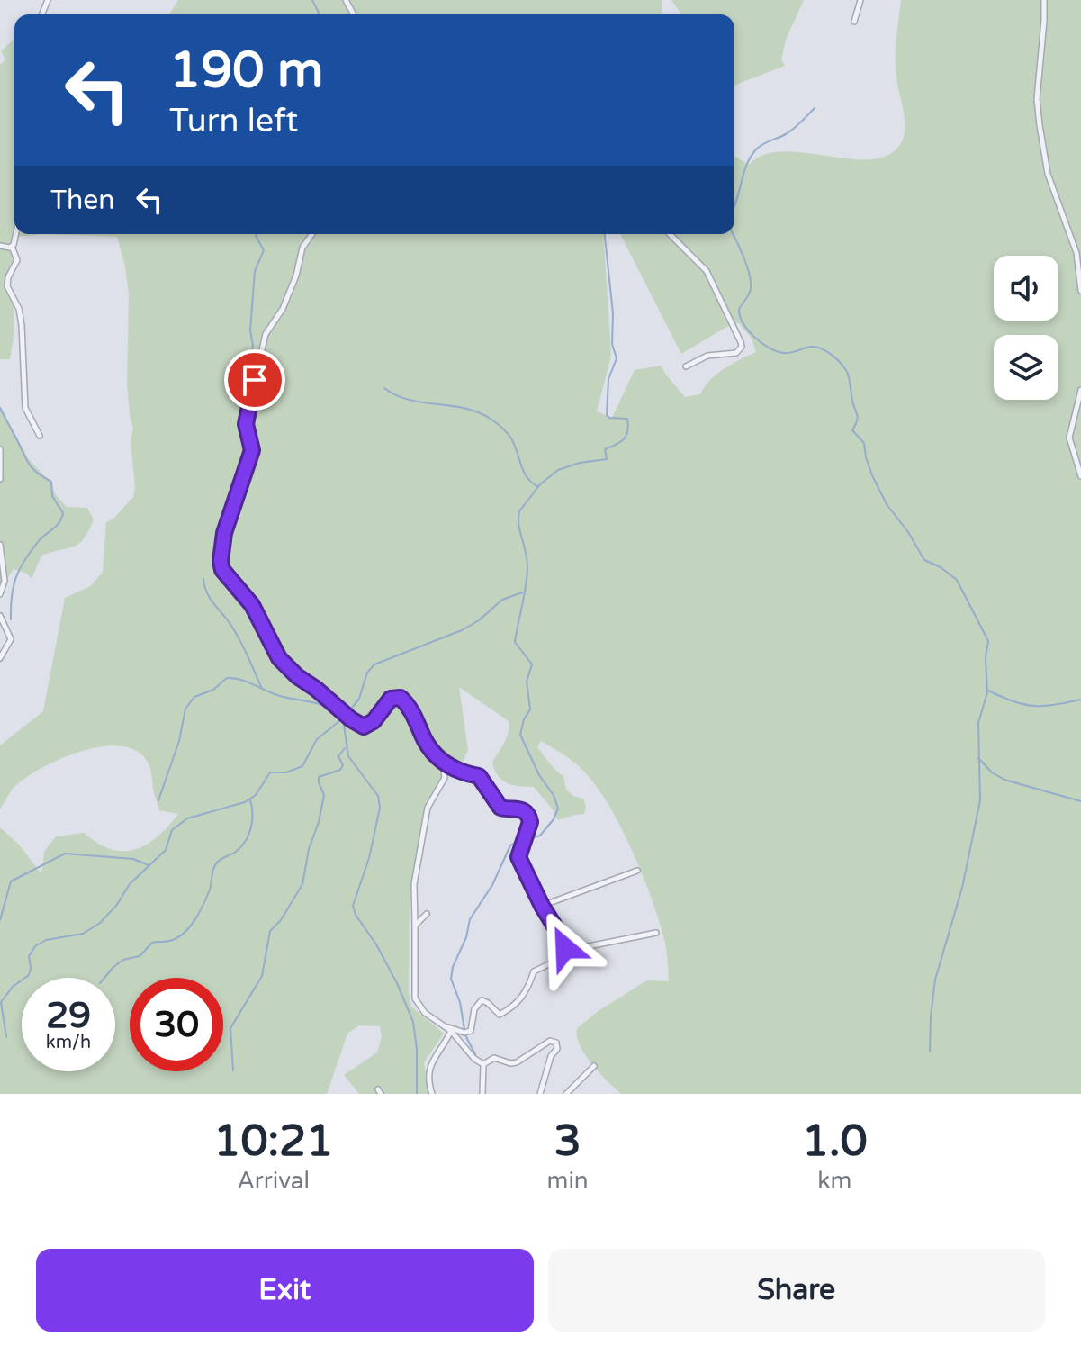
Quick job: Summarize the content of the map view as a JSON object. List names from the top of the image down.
{
  "page": {
    "turn": ["190 m", "Turn left"],
    "then": "Then",
    "speed": "29 km/h",
    "limit": "30",
    "eta": [
      "10:21",
      "Arrival",
      "3",
      "min",
      "1.0",
      "km"
    ],
    "buttons": ["Exit", "Share"]
  }
}
